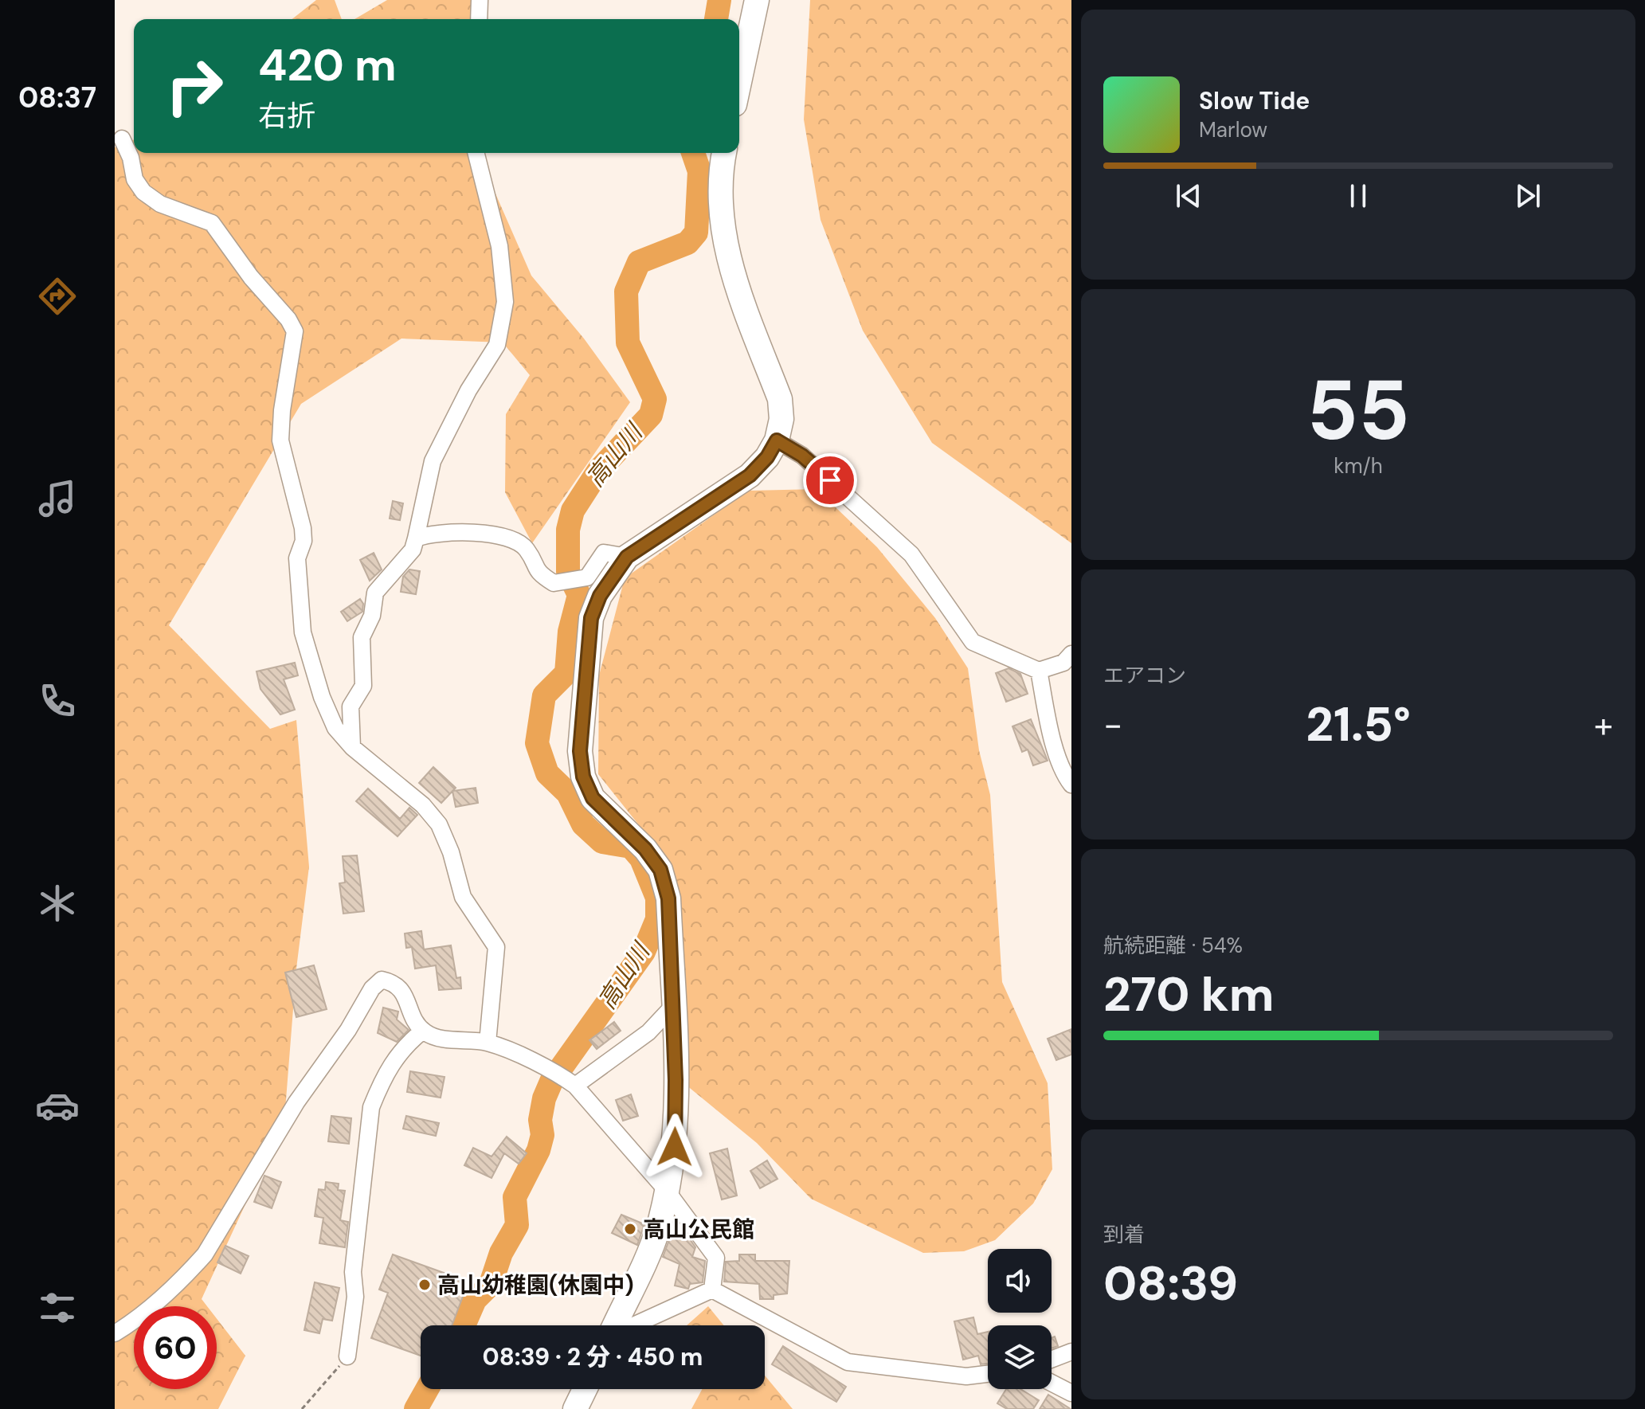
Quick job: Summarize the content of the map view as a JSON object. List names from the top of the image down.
{
  "water": ["高山川"],
  "places": ["高山公民館", "高山幼稚園(休園中)"],
  "page": {
    "tabs": "08:37",
    "turn": ["420 m", "右折"],
    "song": ["Slow Tide", "Marlow"],
    "tile": [
      ["55", "km/h"],
      "エアコン",
      ["航続距離 · 54%", "270 km"],
      ["到着", "08:39"]
    ],
    "heat": ["−", "21.5°", "+"],
    "limit": "60",
    "trip": "08:39 · 2 分 · 450 m"
  }
}
